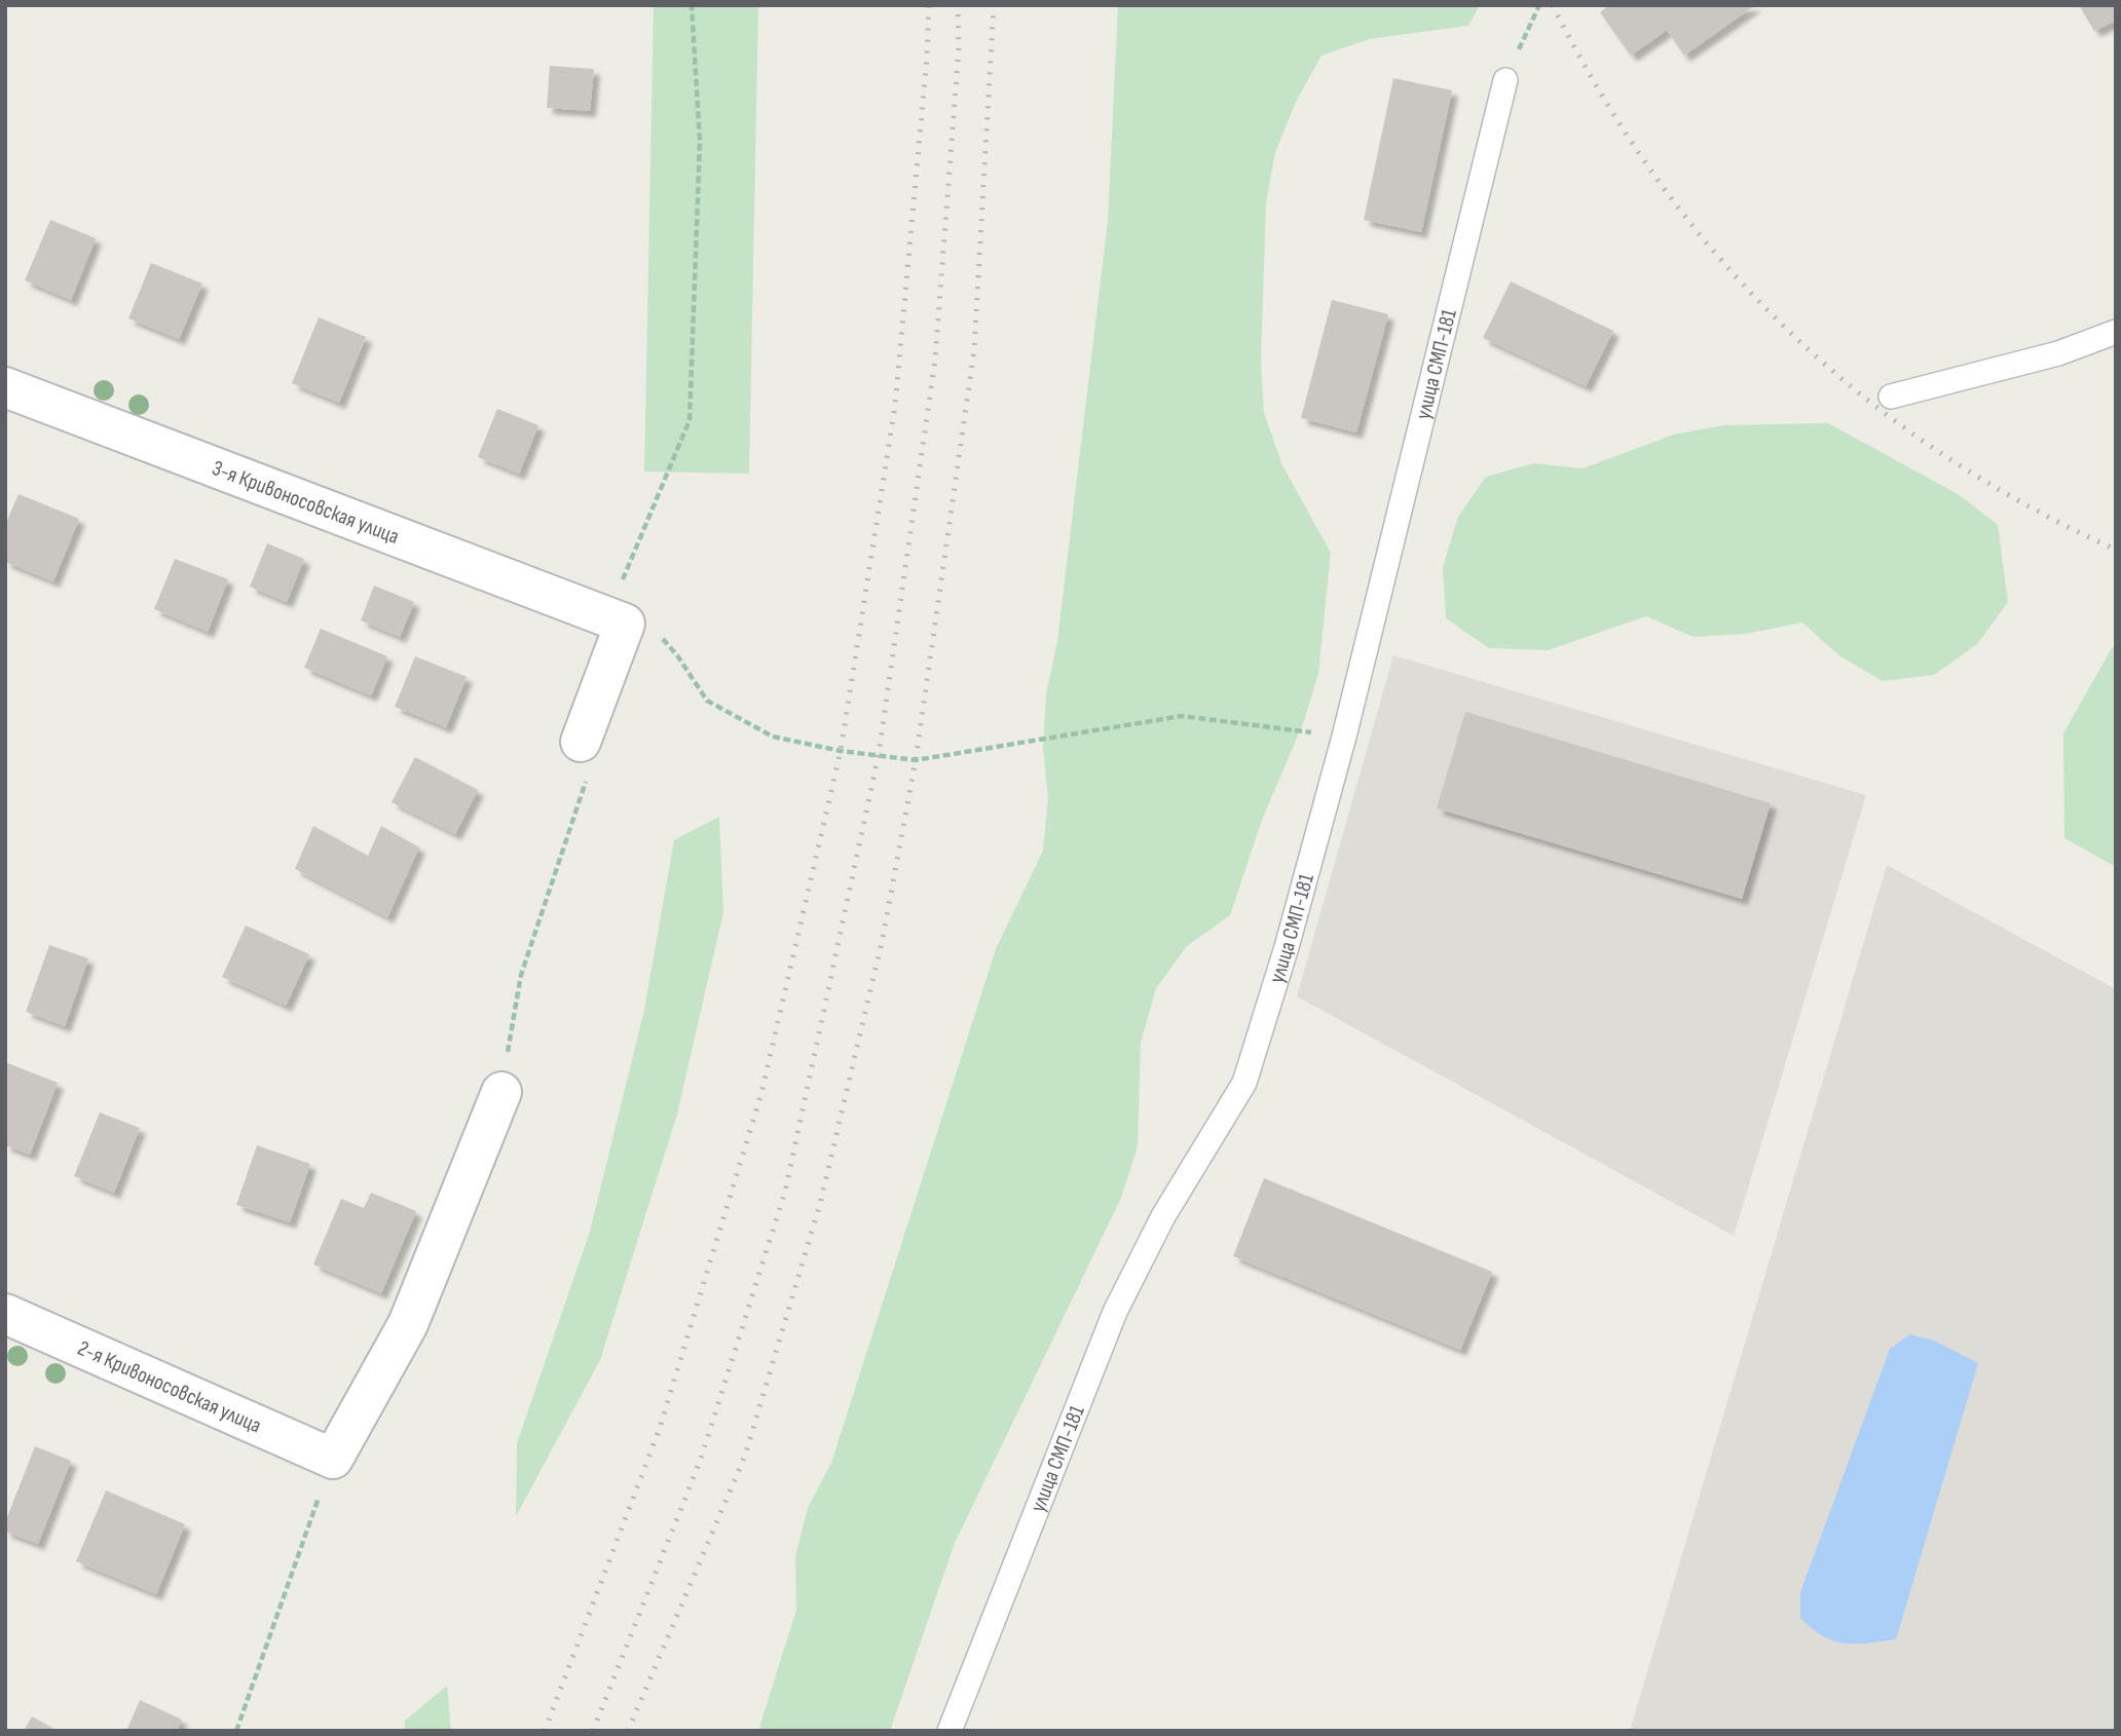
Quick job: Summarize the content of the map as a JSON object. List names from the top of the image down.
{
  "streets": {
    "street": ["3-я Кривоносовская улица", "2-я Кривоносовская улица"],
    "lane": ["улица СМП-181"]
  }
}
